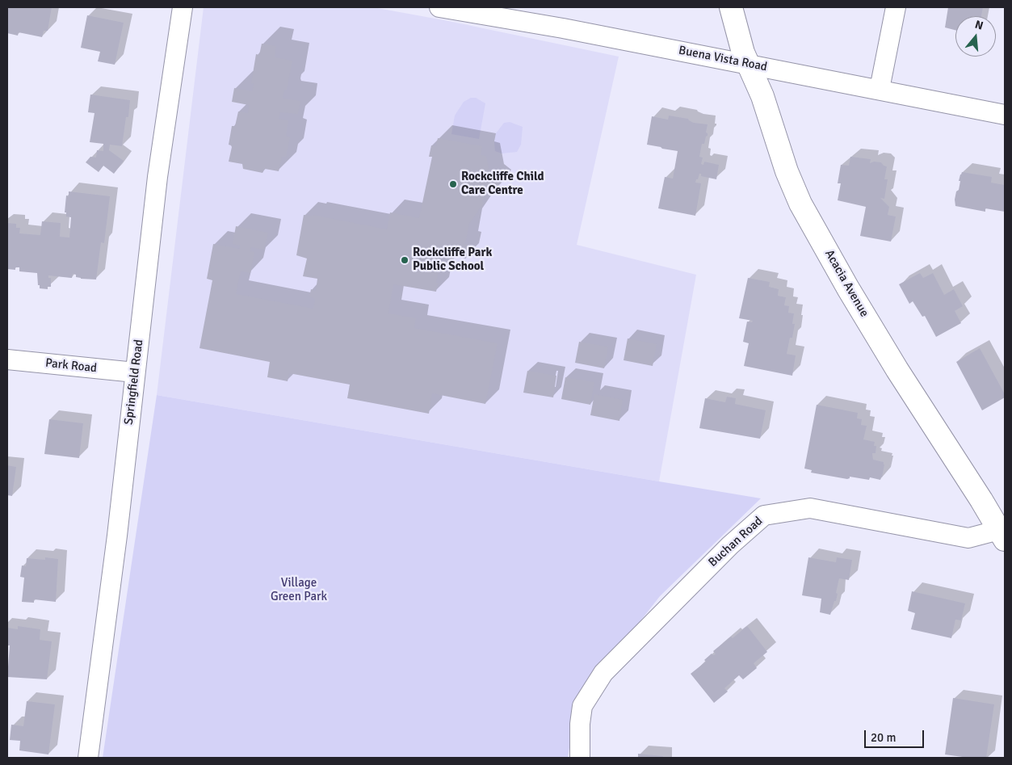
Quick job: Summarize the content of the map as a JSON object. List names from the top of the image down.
{
  "streets": {
    "street": [
      "Buena Vista Road",
      "Acacia Avenue",
      "Park Road",
      "Springfield Road",
      "Buchan Road"
    ]
  },
  "crossings": [
    ["Buena Vista Road", "Acacia Avenue"],
    ["Acacia Avenue", "Buchan Road"],
    ["Park Road", "Springfield Road"]
  ],
  "parks": ["Village Green Park"],
  "places": ["Rockcliffe Child Care Centre", "Rockcliffe Park Public School"],
  "scale_bar": "20 m",
  "north": "top"
}
